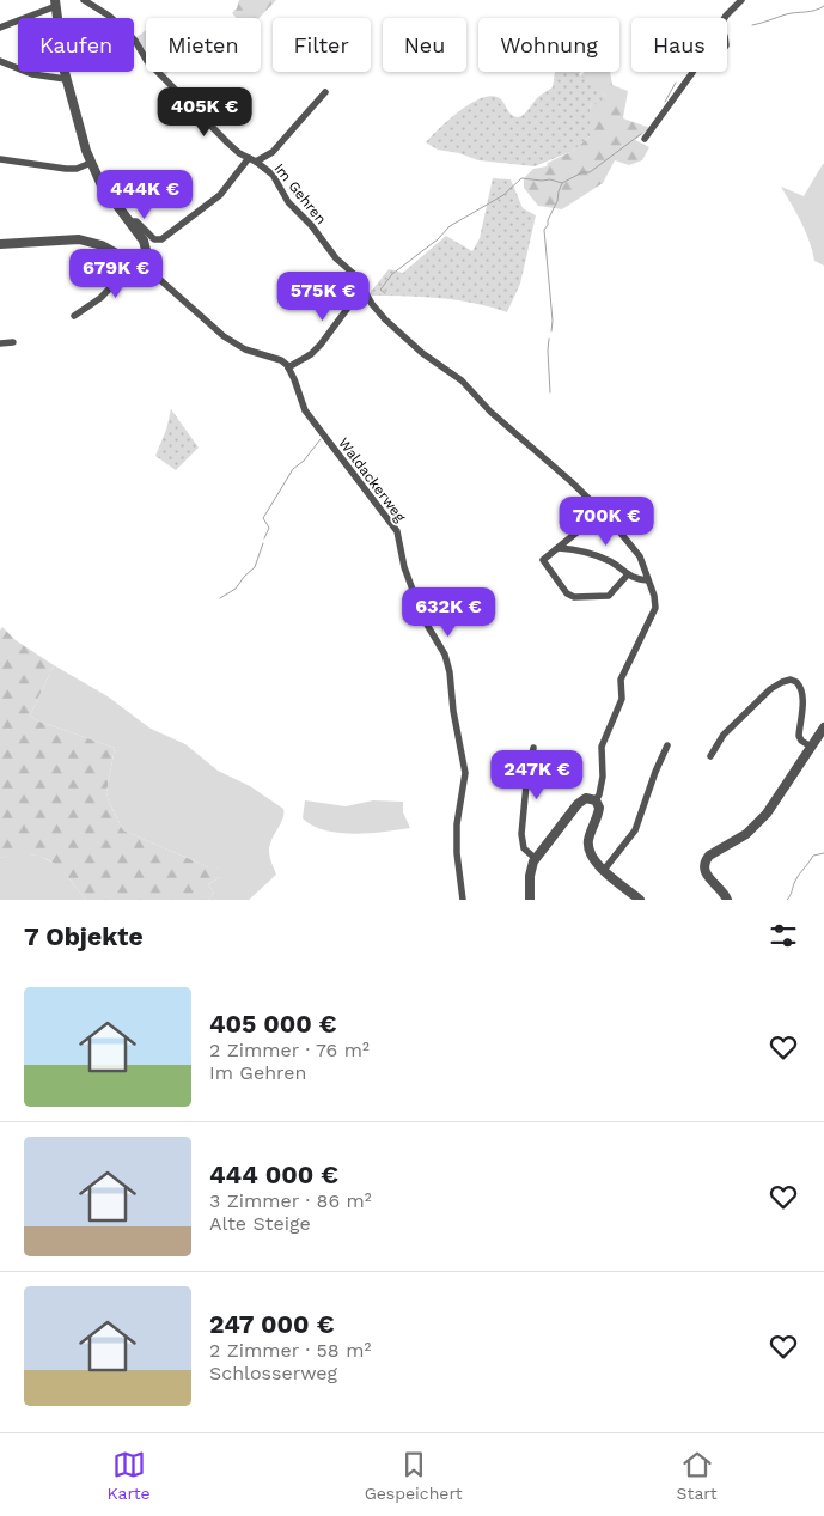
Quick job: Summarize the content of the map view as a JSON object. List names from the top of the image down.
{
  "streets": {
    "street": ["Im Gehren", "Waldackerweg"]
  },
  "page": {
    "chip": [
      "Kaufen",
      "Mieten",
      "Filter",
      "Neu",
      "Wohnung",
      "Haus"
    ],
    "price": [
      "405K €",
      "444K €",
      "679K €",
      "575K €",
      "700K €",
      "632K €",
      "247K €"
    ],
    "heading": "7 Objekte",
    "list": [
      {
        "name": "405 000 €",
        "note": "2 Zimmer · 76 m² · Im Gehren"
      },
      {
        "name": "444 000 €",
        "note": "3 Zimmer · 86 m² · Alte Steige"
      },
      {
        "name": "247 000 €",
        "note": "2 Zimmer · 58 m² · Schlosserweg"
      }
    ],
    "tabs": ["Karte", "Gespeichert", "Start"]
  }
}
